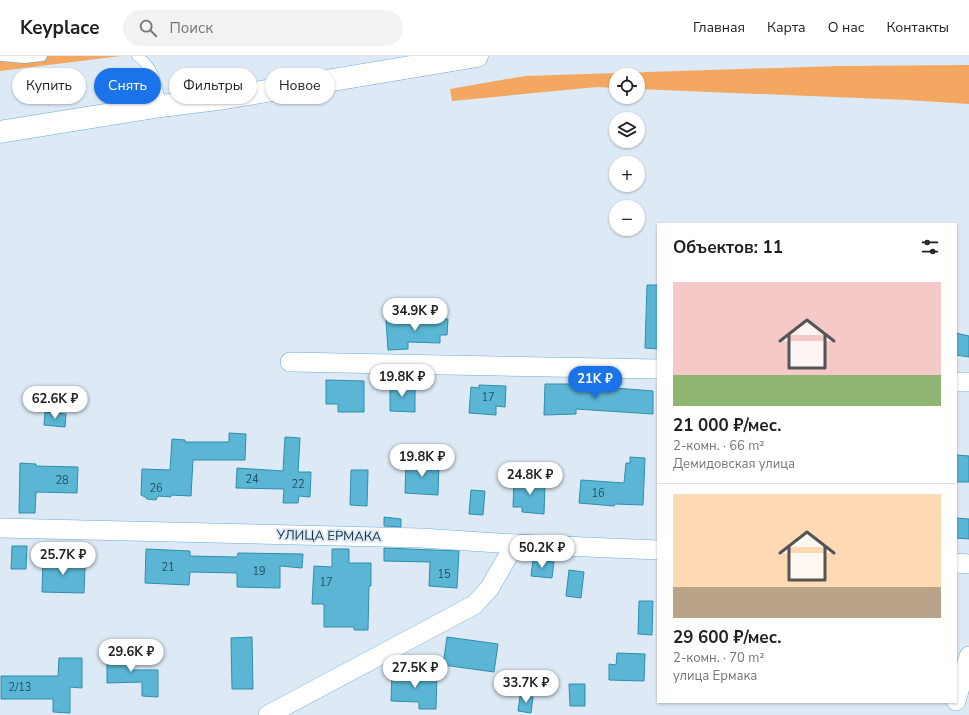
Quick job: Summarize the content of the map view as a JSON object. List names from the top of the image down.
{
  "streets": {
    "street": ["УЛИЦА ЕРМАКА"]
  },
  "house_numbers": [
    "17",
    "24",
    "28",
    "22",
    "26",
    "16",
    "21",
    "19",
    "15",
    "17",
    "2/13"
  ],
  "page": {
    "header": "Keyplace",
    "search": "Поиск",
    "nav": [
      "Главная",
      "Карта",
      "О нас",
      "Контакты"
    ],
    "map_buttons": ["+", "−"],
    "chip": [
      "Купить",
      "Снять",
      "Фильтры",
      "Новое"
    ],
    "heading": "Объектов: 11",
    "list": [
      {
        "name": "21 000 ₽/мес.",
        "note": "2-комн. · 66 m² · Демидовская улица"
      },
      {
        "name": "29 600 ₽/мес.",
        "note": "2-комн. · 70 m² · улица Ермака"
      }
    ],
    "price": [
      "34.9K ₽",
      "19.8K ₽",
      "21K ₽",
      "62.6K ₽",
      "19.8K ₽",
      "24.8K ₽",
      "50.2K ₽",
      "25.7K ₽",
      "29.6K ₽",
      "27.5K ₽",
      "33.7K ₽"
    ]
  }
}
